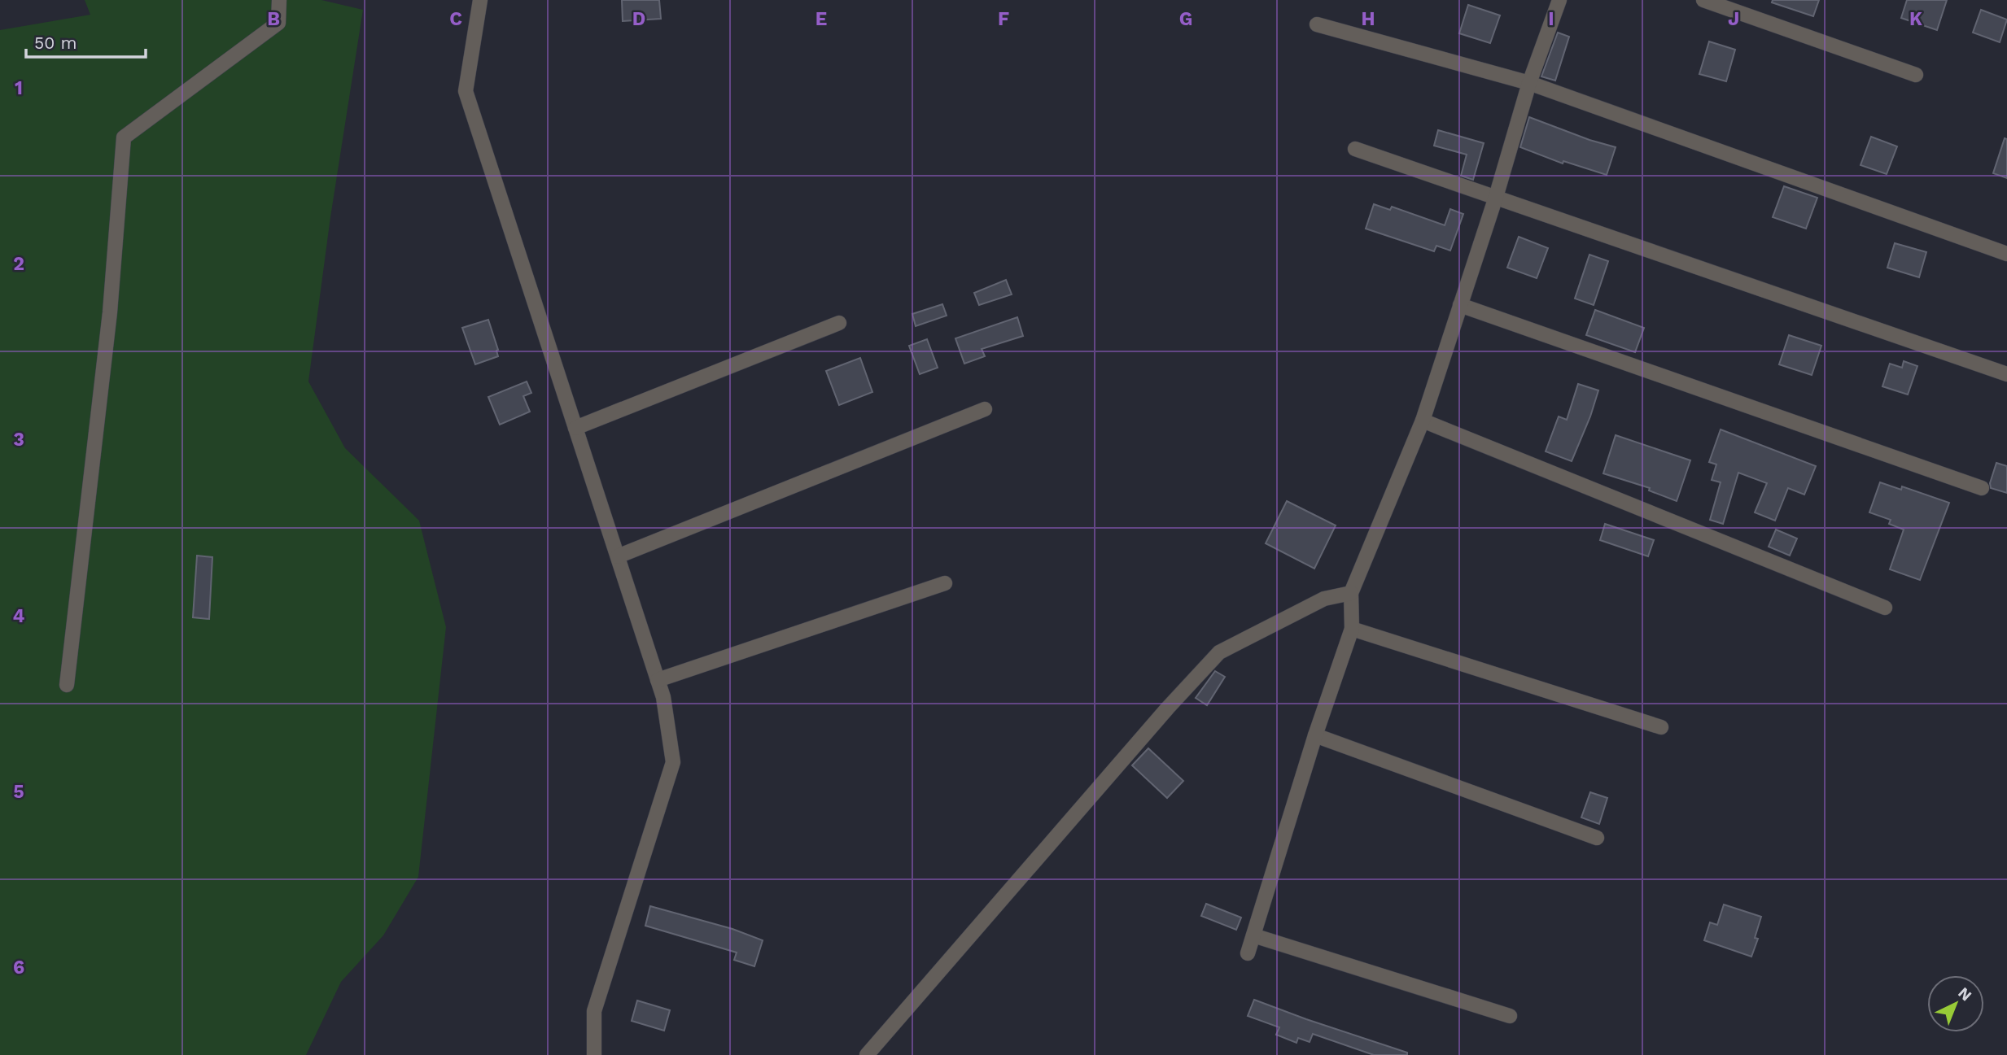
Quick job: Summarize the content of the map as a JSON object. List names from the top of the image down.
{
  "scale_bar": "50 m",
  "north": "top right",
  "grid": {
    "columns": [
      "B",
      "C",
      "D",
      "E",
      "F",
      "G",
      "H",
      "I",
      "J",
      "K"
    ],
    "rows": [
      "1",
      "2",
      "3",
      "4",
      "5",
      "6"
    ]
  }
}
